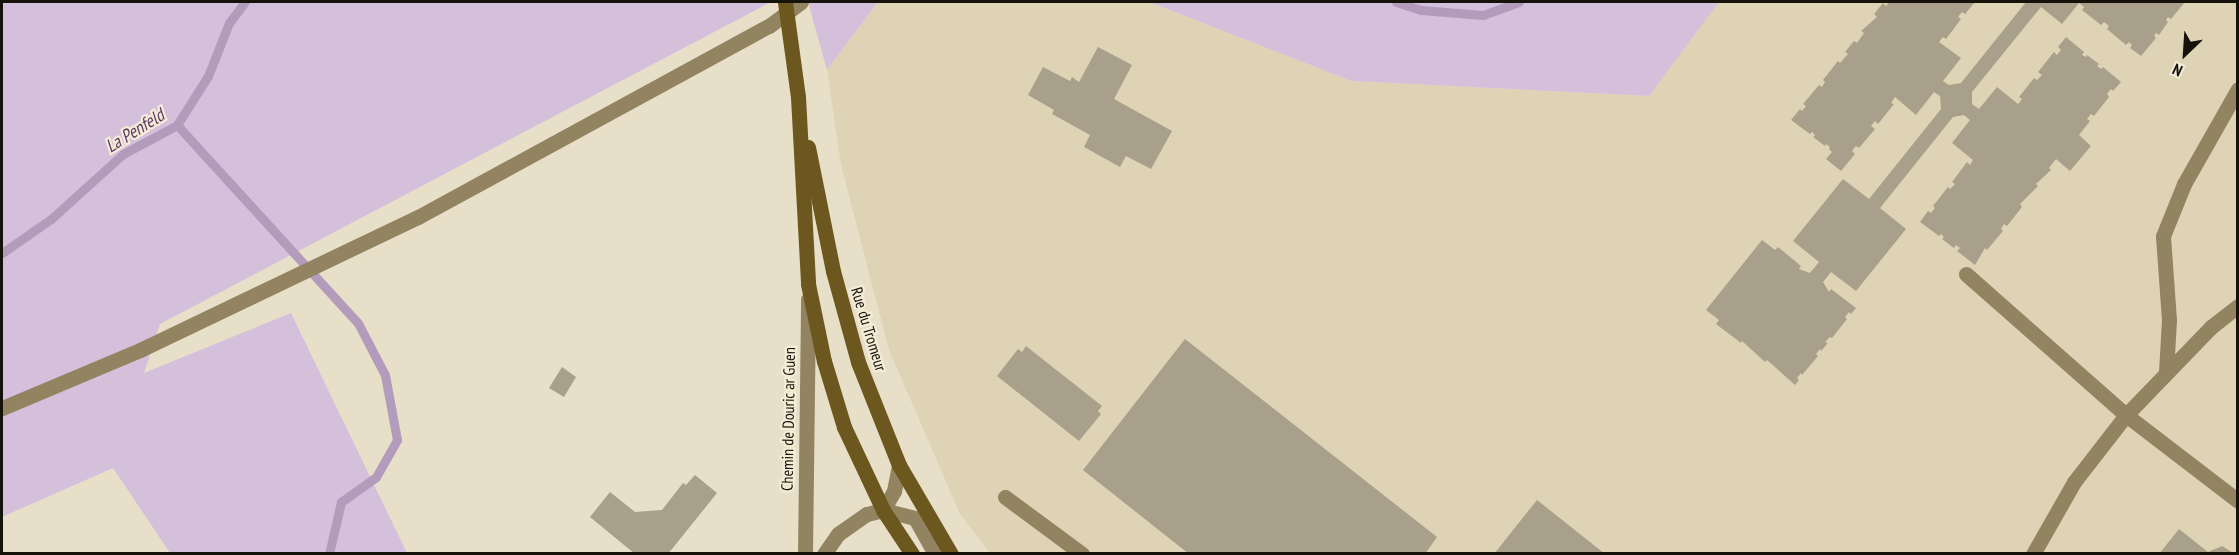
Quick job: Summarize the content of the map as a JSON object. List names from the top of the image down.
{
  "streets": {
    "main road": ["Rue du Tromeur"],
    "street": ["Chemin de Douric ar Guen"]
  },
  "crossings": [
    ["Rue du Tromeur", "Chemin de Douric ar Guen"]
  ],
  "water": ["La Penfeld"],
  "north": "bottom left"
}
